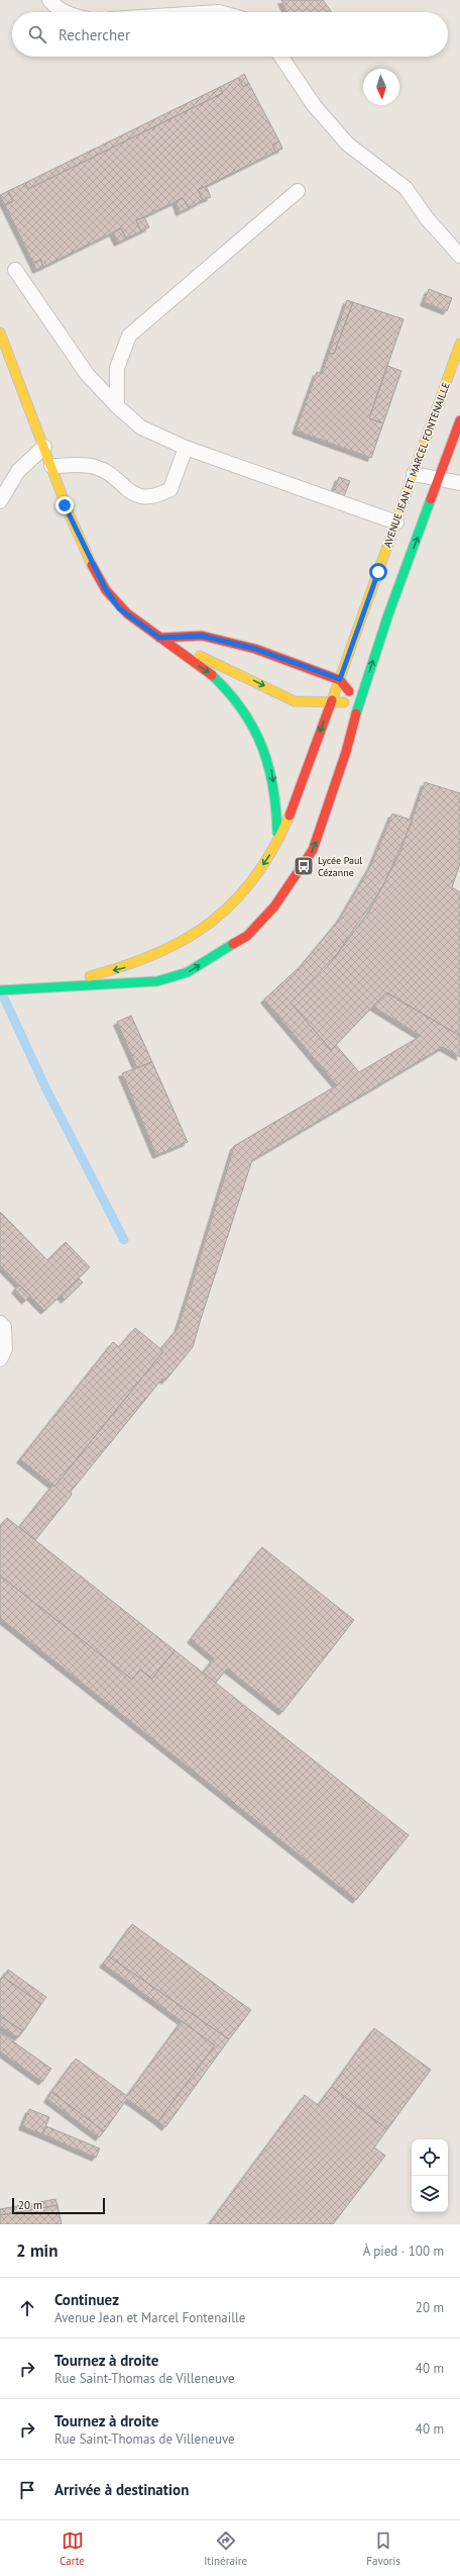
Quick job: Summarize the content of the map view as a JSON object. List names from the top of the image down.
{
  "streets": {
    "main road": ["AVENUE JEAN ET MARCEL FONTENAILLE"]
  },
  "places": {
    "bus stop": ["Lycée Paul Cézanne"]
  },
  "scale_bar": "20 m",
  "north": "bottom",
  "page": {
    "search": "Rechercher",
    "scale": "20 m",
    "heading": ["2 min", "À pied · 100 m"],
    "list": [
      ["Continuez", "Avenue Jean et Marcel Fontenaille", "20 m"],
      ["Tournez à droite", "Rue Saint-Thomas de Villeneuve", "40 m"],
      ["Tournez à droite", "Rue Saint-Thomas de Villeneuve", "40 m"],
      "Arrivée à destination"
    ],
    "nav": ["Carte", "Itinéraire", "Favoris"]
  }
}
